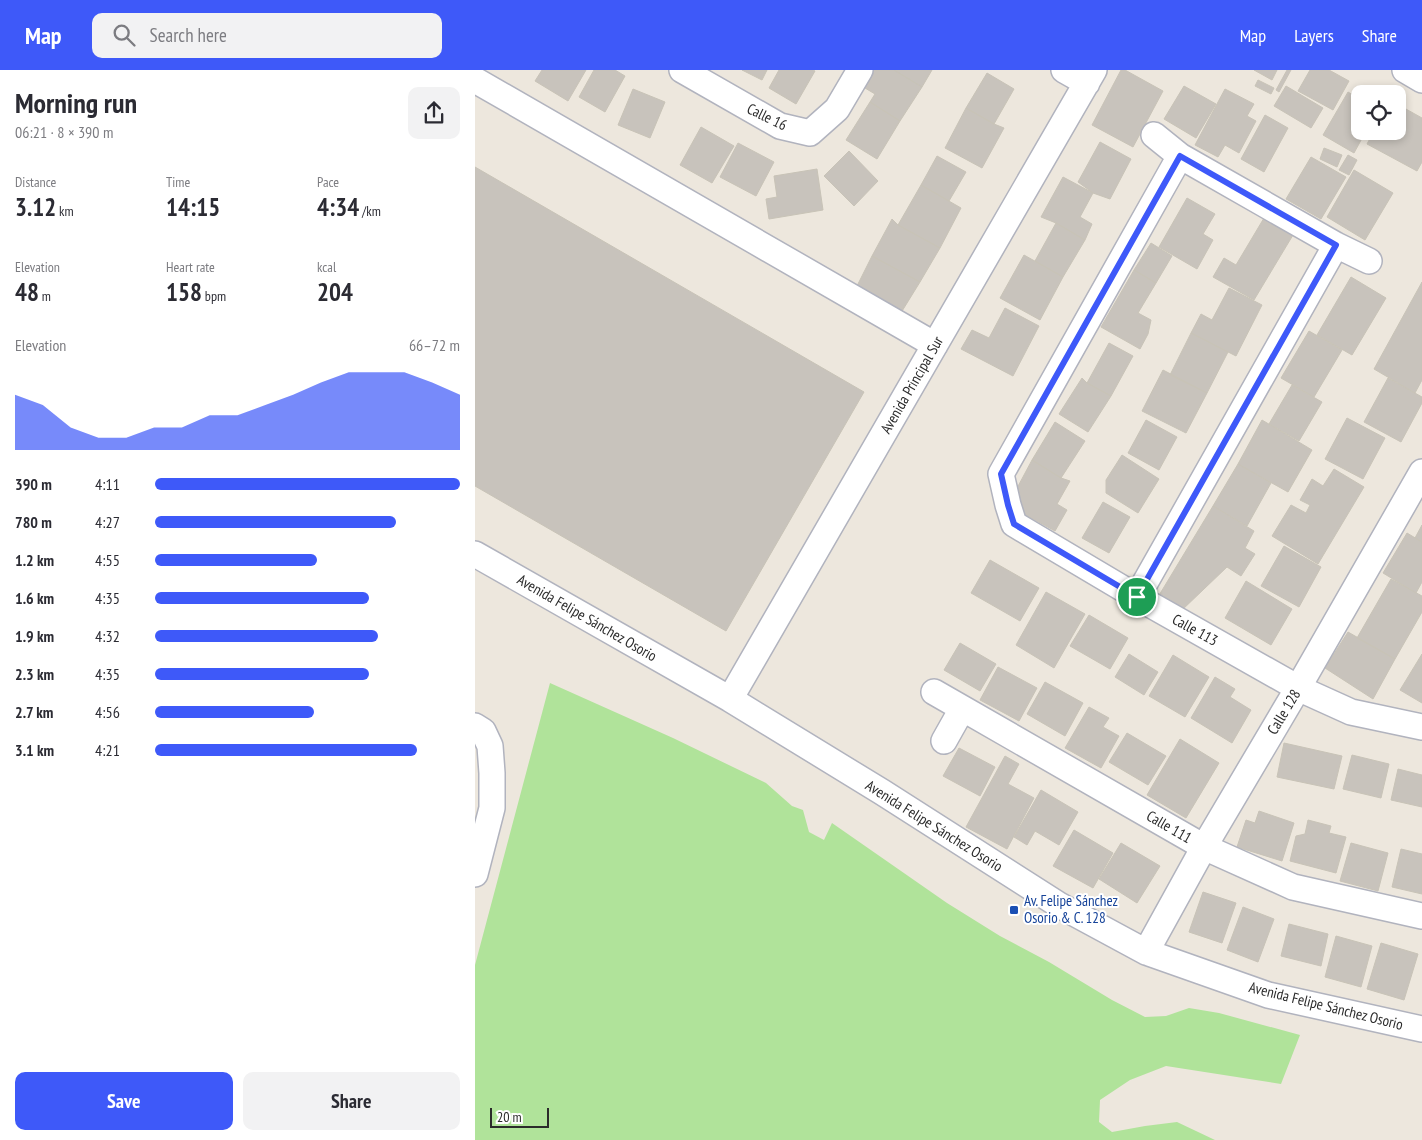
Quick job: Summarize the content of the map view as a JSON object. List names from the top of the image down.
{
  "streets": {
    "street": [
      "Calle 16",
      "Avenida Principal Sur",
      "Avenida Felipe Sánchez Osorio",
      "Calle 113",
      "Calle 128",
      "Calle 111"
    ]
  },
  "crossings": [
    ["Avenida Principal Sur", "Avenida Felipe Sánchez Osorio"],
    ["Avenida Felipe Sánchez Osorio", "Calle 128"],
    ["Calle 113", "Calle 128"],
    ["Calle 128", "Calle 111"]
  ],
  "places": {
    "transit": ["Av. Felipe Sánchez Osorio & C. 128"]
  },
  "scale_bar": "20 m",
  "page": {
    "header": "Map",
    "search": "Search here",
    "nav": ["Map", "Layers", "Share"],
    "heading": ["Morning run", "06:21 · 8 × 390 m"],
    "stats": [
      ["Distance", "3.12 km"],
      ["Time", "14:15"],
      ["Pace", "4:34 /km"],
      ["Elevation", "48 m"],
      ["Heart rate", "158 bpm"],
      ["kcal", "204"]
    ],
    "chart": ["Elevation", "66–72 m"],
    "list": [
      {
        "name": "390 m",
        "note": "4:11"
      },
      {
        "name": "780 m",
        "note": "4:27"
      },
      {
        "name": "1.2 km",
        "note": "4:55"
      },
      {
        "name": "1.6 km",
        "note": "4:35"
      },
      {
        "name": "1.9 km",
        "note": "4:32"
      },
      {
        "name": "2.3 km",
        "note": "4:35"
      },
      {
        "name": "2.7 km",
        "note": "4:56"
      },
      {
        "name": "3.1 km",
        "note": "4:21"
      }
    ],
    "buttons": ["Save", "Share"],
    "scale": "20 m"
  }
}
